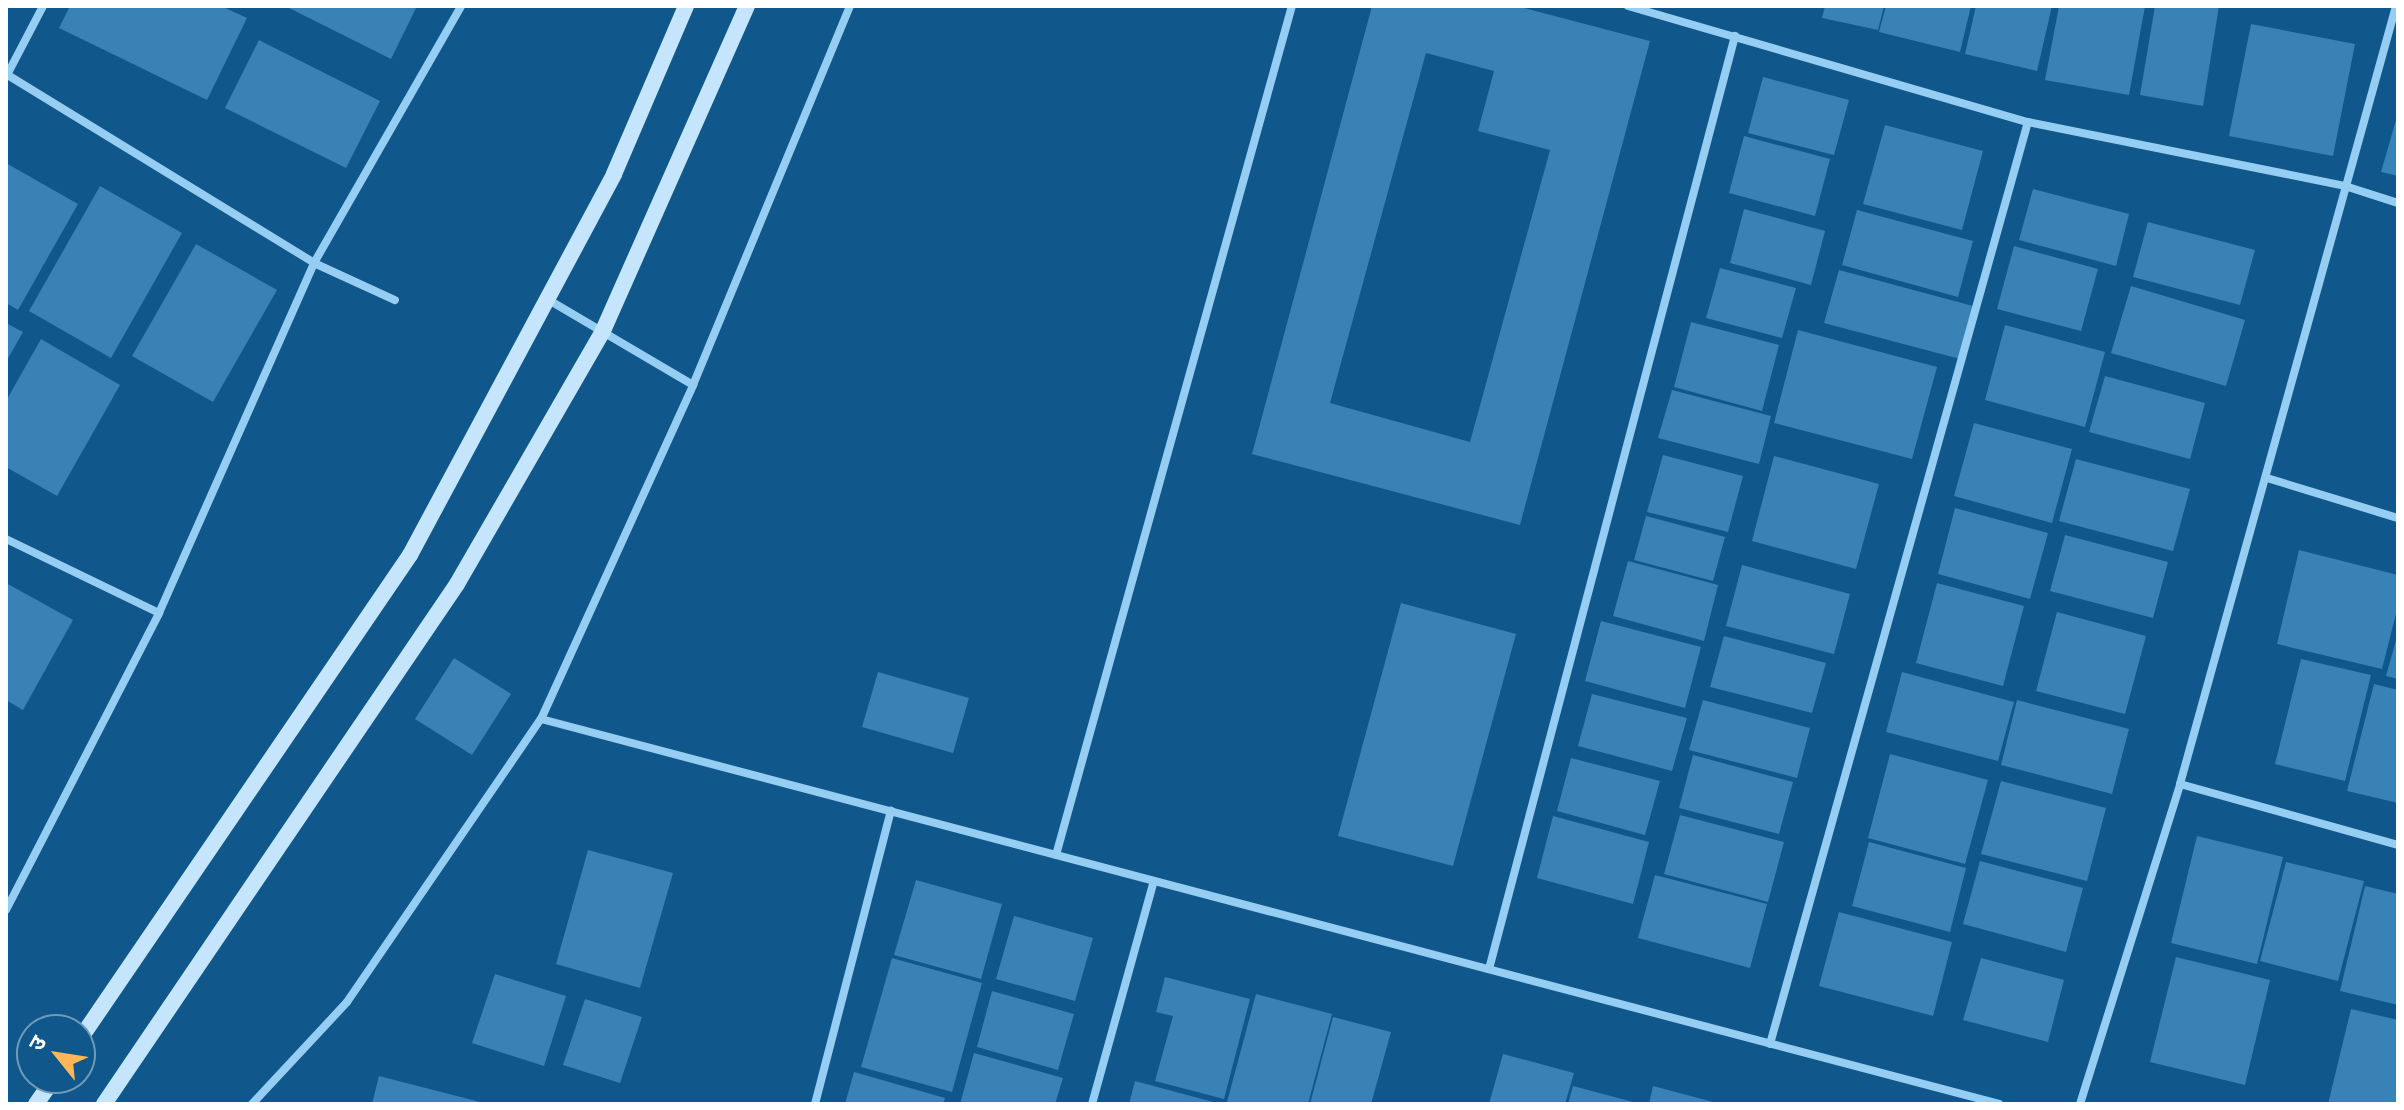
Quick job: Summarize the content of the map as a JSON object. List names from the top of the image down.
{
  "north": "top left"
}
